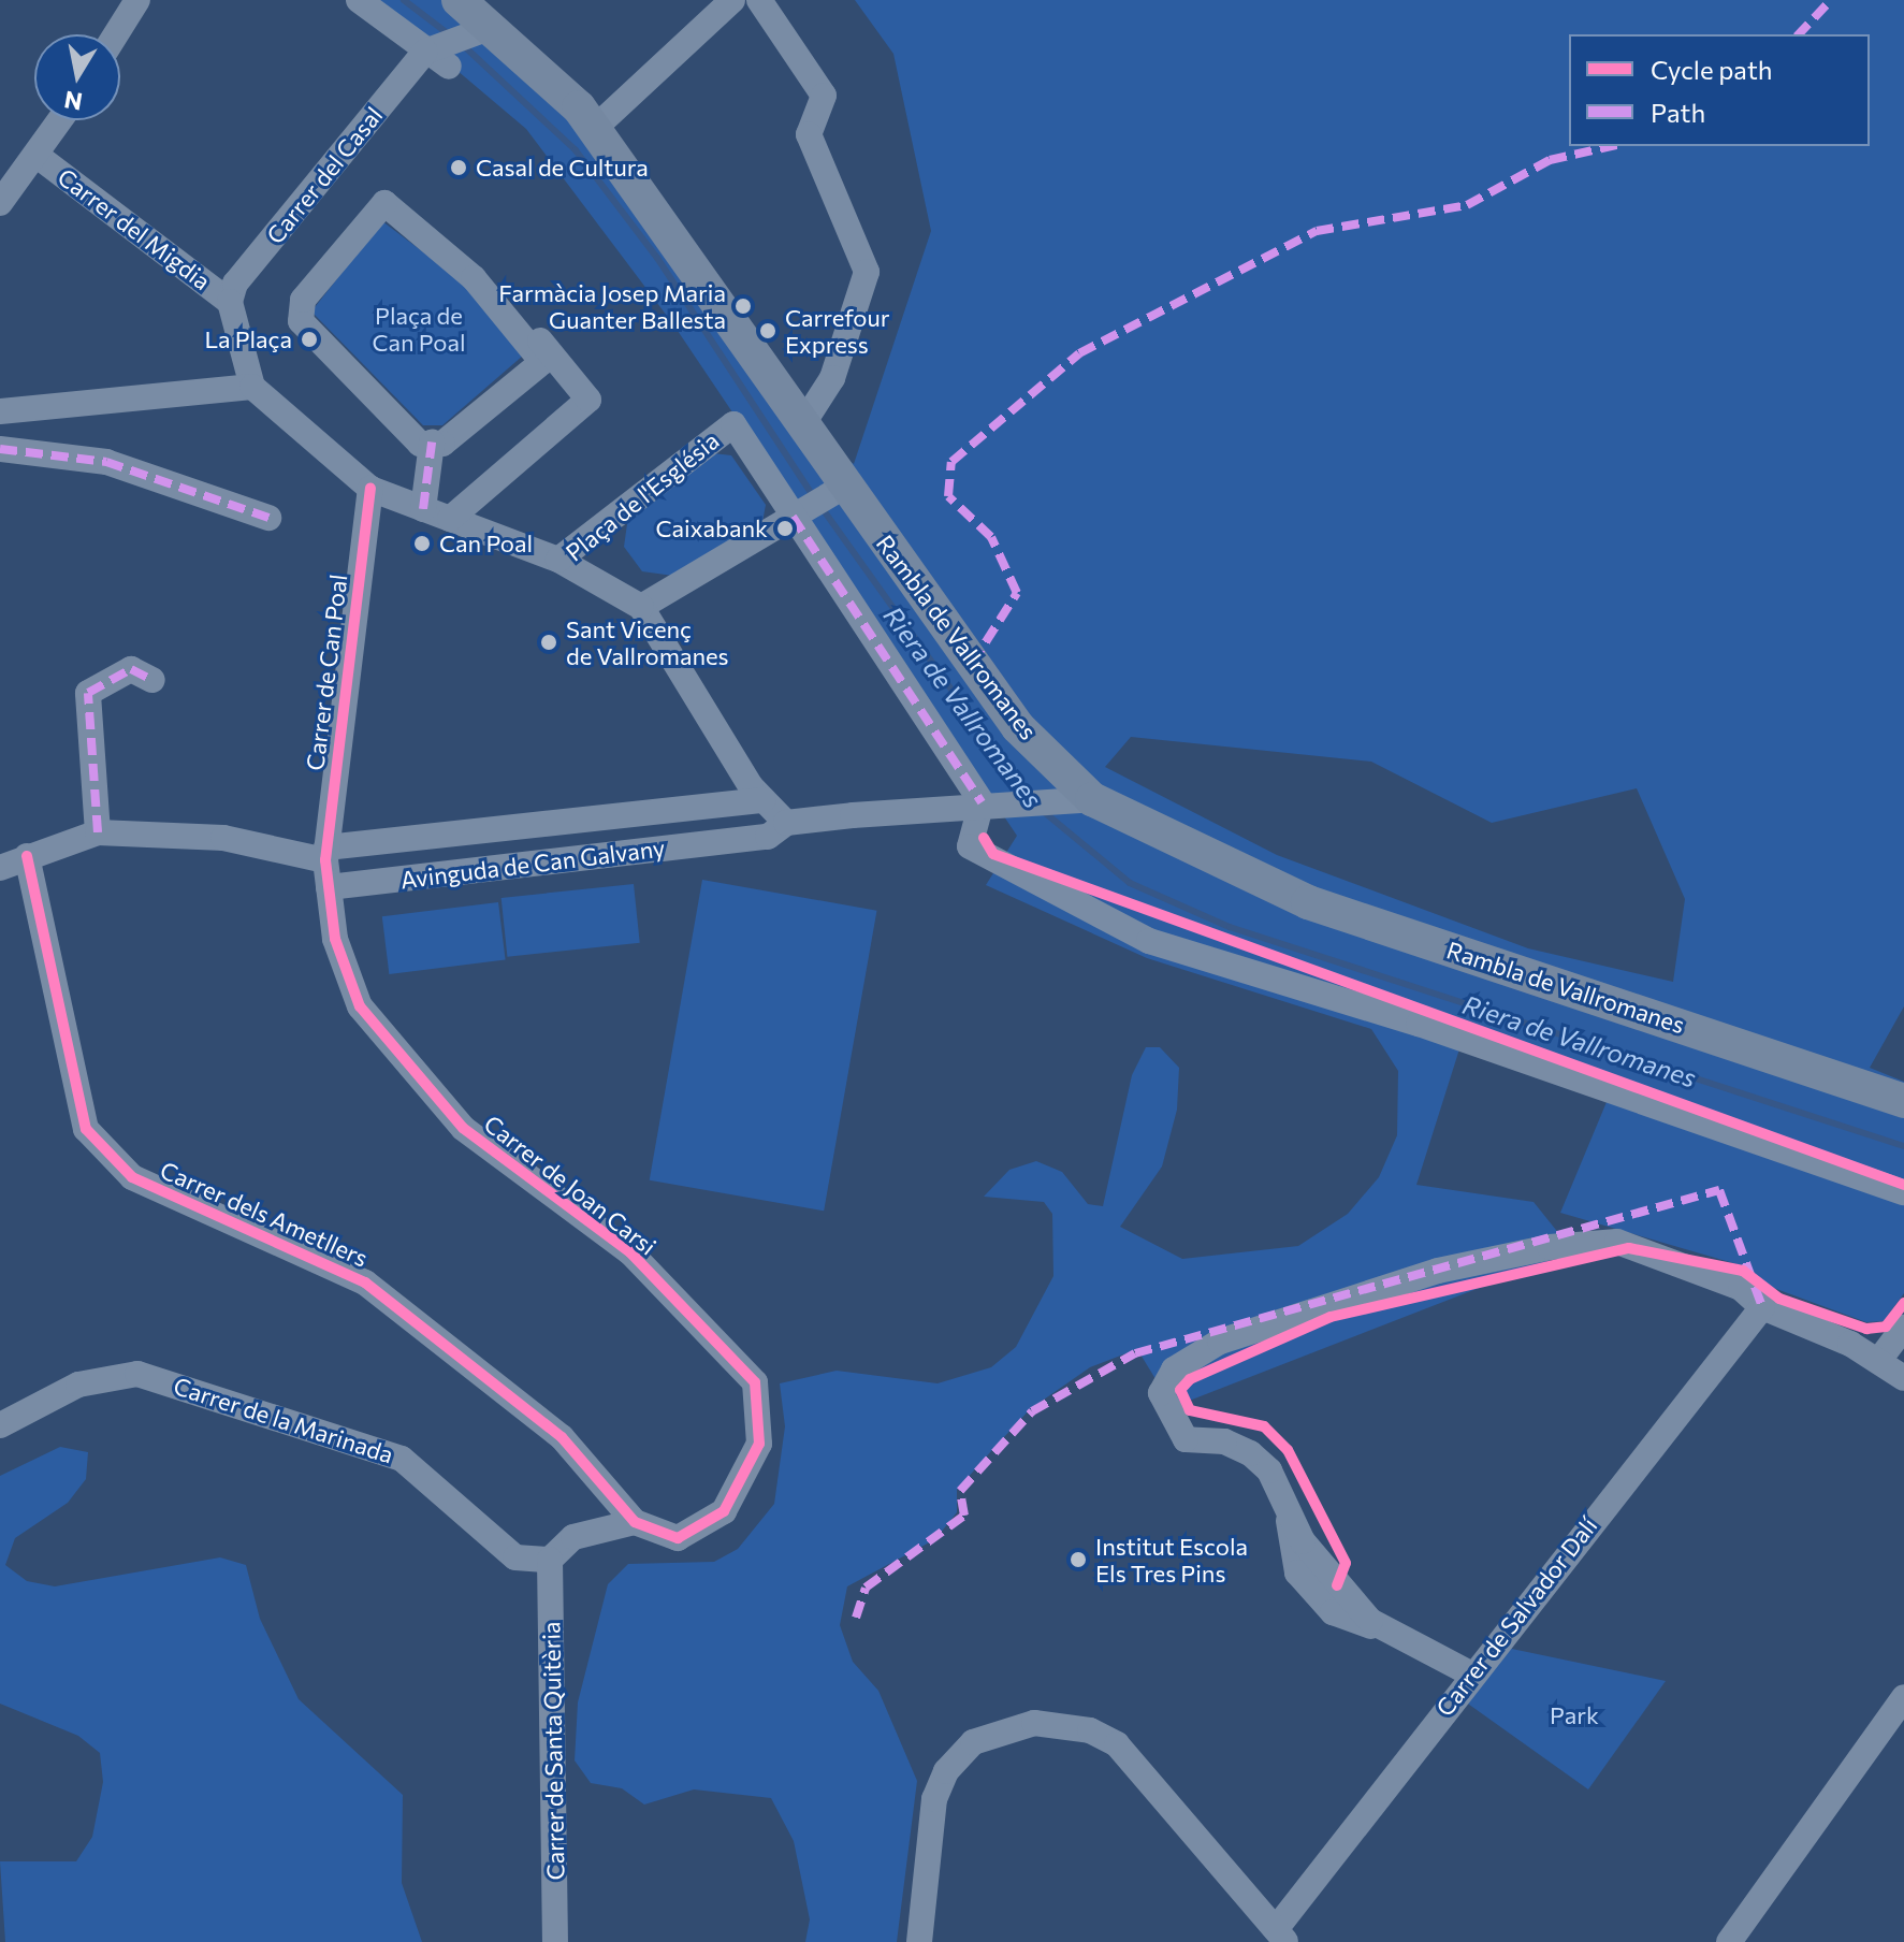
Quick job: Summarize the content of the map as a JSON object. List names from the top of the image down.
{
  "streets": {
    "street": [
      "Carrer del Casal",
      "Carrer del Migdia",
      "Plaça de l'Església",
      "Rambla de Vallromanes",
      "Carrer de Can Poal",
      "Avinguda de Can Galvany",
      "Carrer de Joan Carsi",
      "Carrer dels Ametllers",
      "Carrer de la Marinada",
      "Carrer de Salvador Dalí",
      "Carrer de Santa Quitèria"
    ]
  },
  "crossings": [
    ["Carrer del Casal", "Carrer del Migdia"],
    ["Rambla de Vallromanes", "Avinguda de Can Galvany"],
    ["Carrer de Can Poal", "Avinguda de Can Galvany"],
    ["Avinguda de Can Galvany", "Carrer de Joan Carsi"],
    ["Avinguda de Can Galvany", "Carrer dels Ametllers"],
    ["Carrer de Joan Carsi", "Carrer dels Ametllers"],
    ["Carrer de la Marinada", "Carrer de Santa Quitèria"]
  ],
  "water": ["Riera de Vallromanes"],
  "parks": ["Plaça de Can Poal", "Park"],
  "places": [
    "Casal de Cultura",
    "Farmàcia Josep Maria Guanter Ballesta",
    "Carrefour Express",
    "La Plaça",
    "Caixabank",
    "Can Poal",
    "Sant Vicenç de Vallromanes",
    "Institut Escola Els Tres Pins"
  ],
  "legend": ["Cycle path", "Path"],
  "north": "bottom"
}
